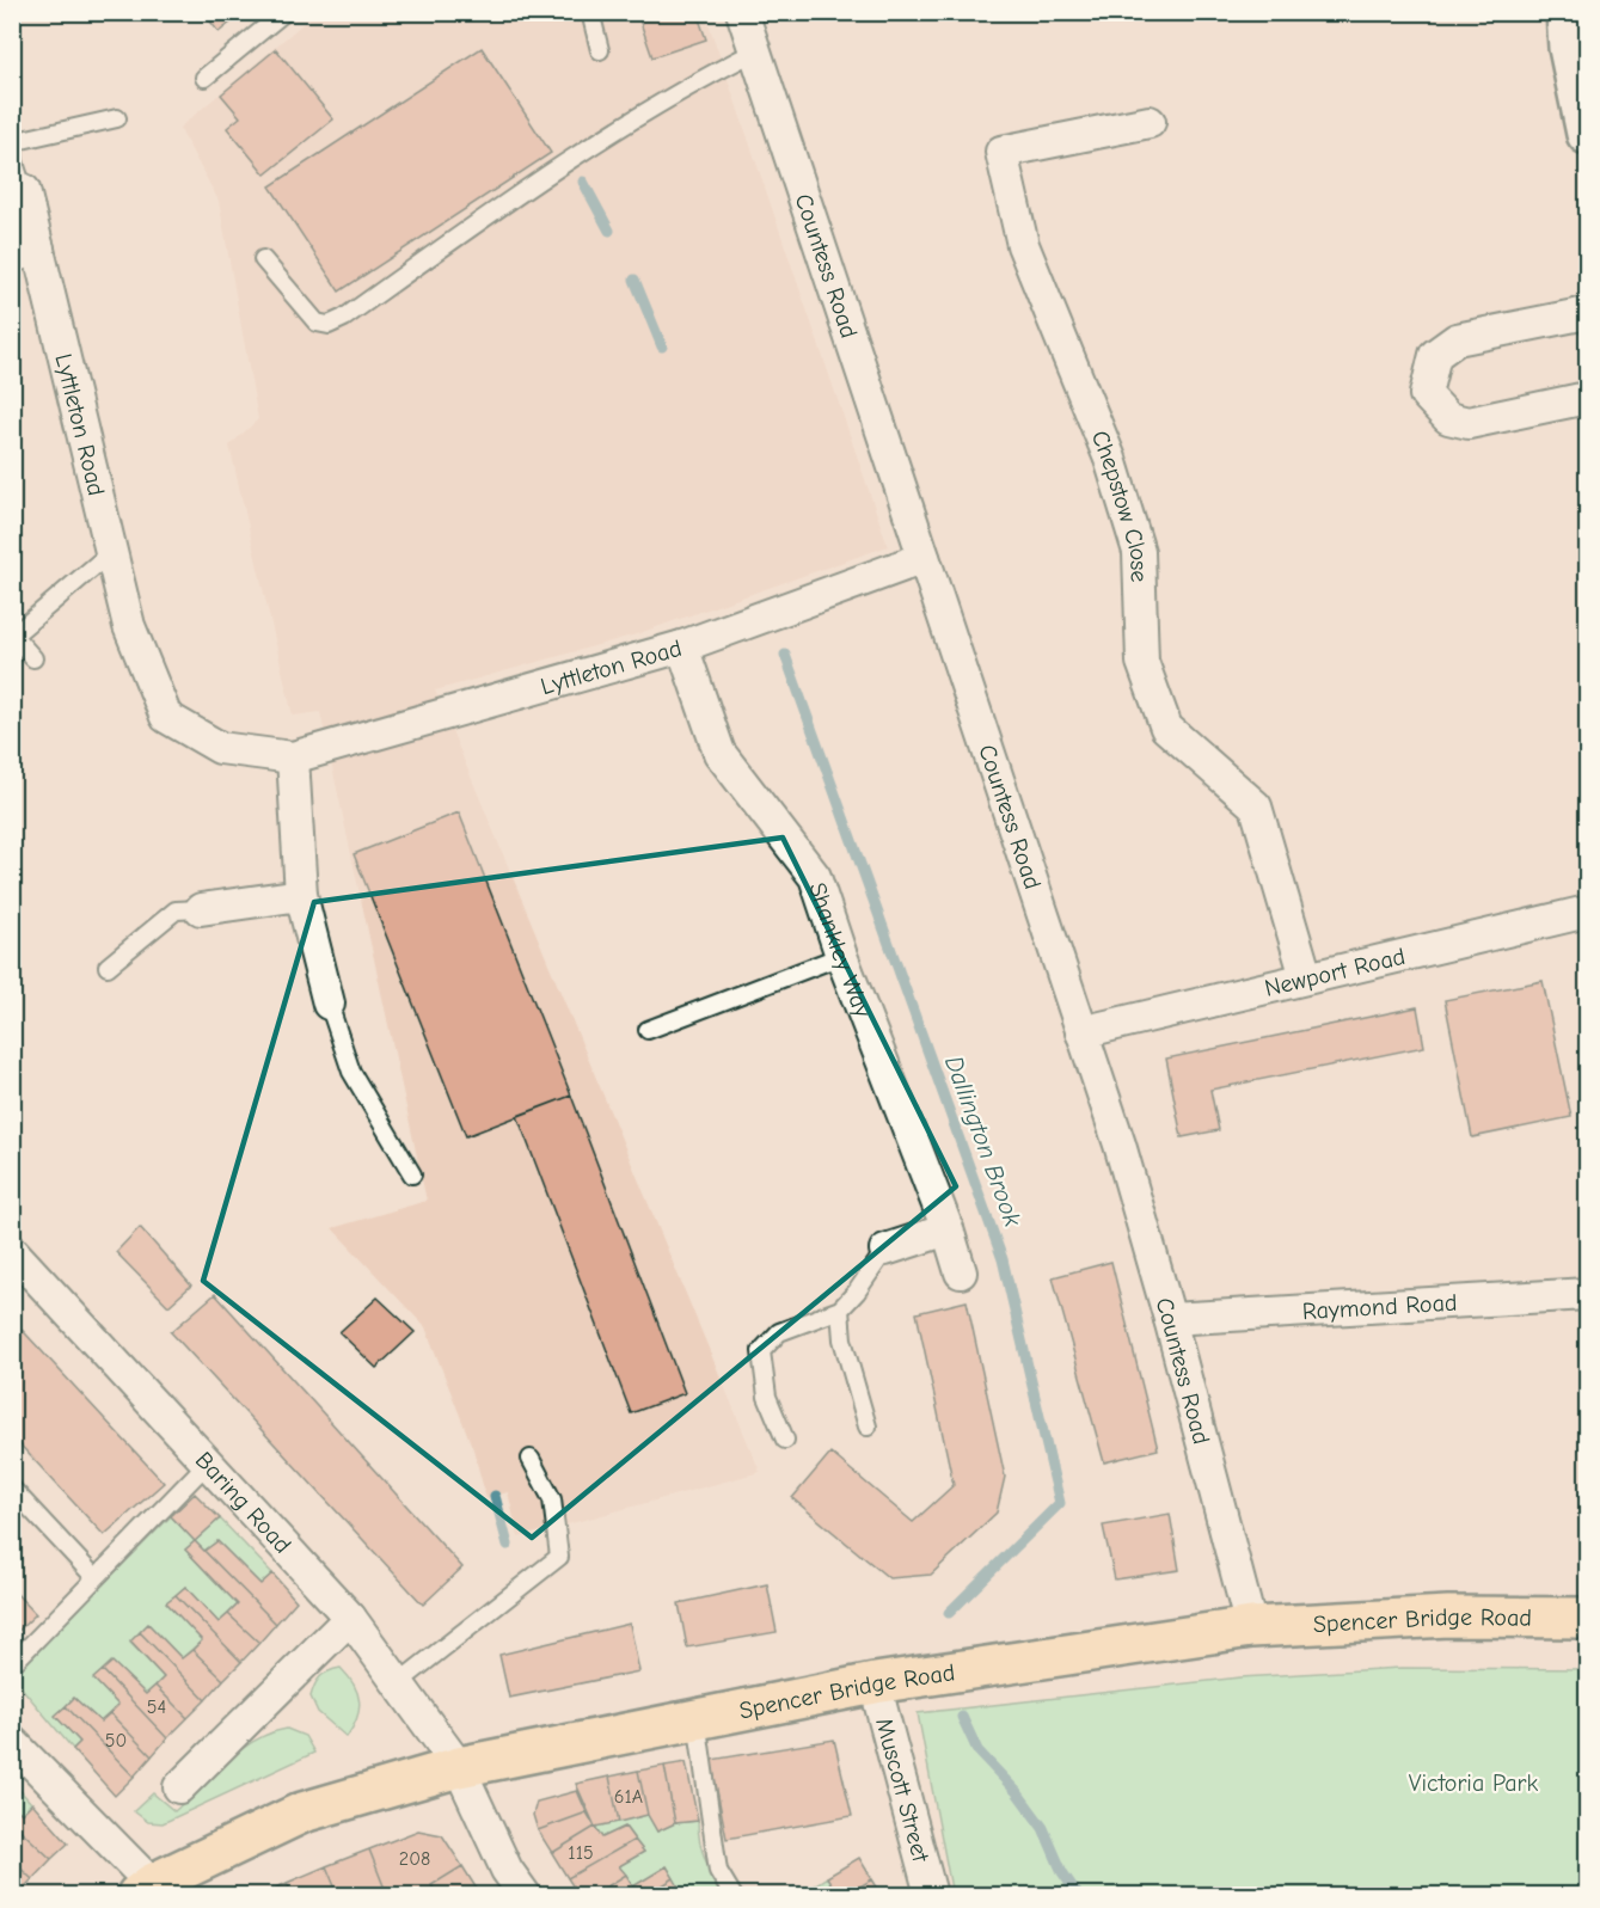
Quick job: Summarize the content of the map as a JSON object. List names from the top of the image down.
{
  "streets": {
    "main road": ["Spencer Bridge Road"],
    "street": [
      "Countess Road",
      "Lyttleton Road",
      "Chepstow Close",
      "Shankley Way",
      "Newport Road",
      "Raymond Road",
      "Baring Road",
      "Muscott Street"
    ]
  },
  "crossings": [
    ["Countess Road", "Lyttleton Road"],
    ["Countess Road", "Newport Road"],
    ["Countess Road", "Raymond Road"],
    ["Countess Road", "Spencer Bridge Road"],
    ["Lyttleton Road", "Shankley Way"],
    ["Chepstow Close", "Newport Road"],
    ["Baring Road", "Spencer Bridge Road"],
    ["Spencer Bridge Road", "Muscott Street"]
  ],
  "water": ["Dallington Brook"],
  "parks": ["Victoria Park"],
  "house_numbers": [
    "54",
    "50",
    "61A",
    "115",
    "208"
  ]
}
